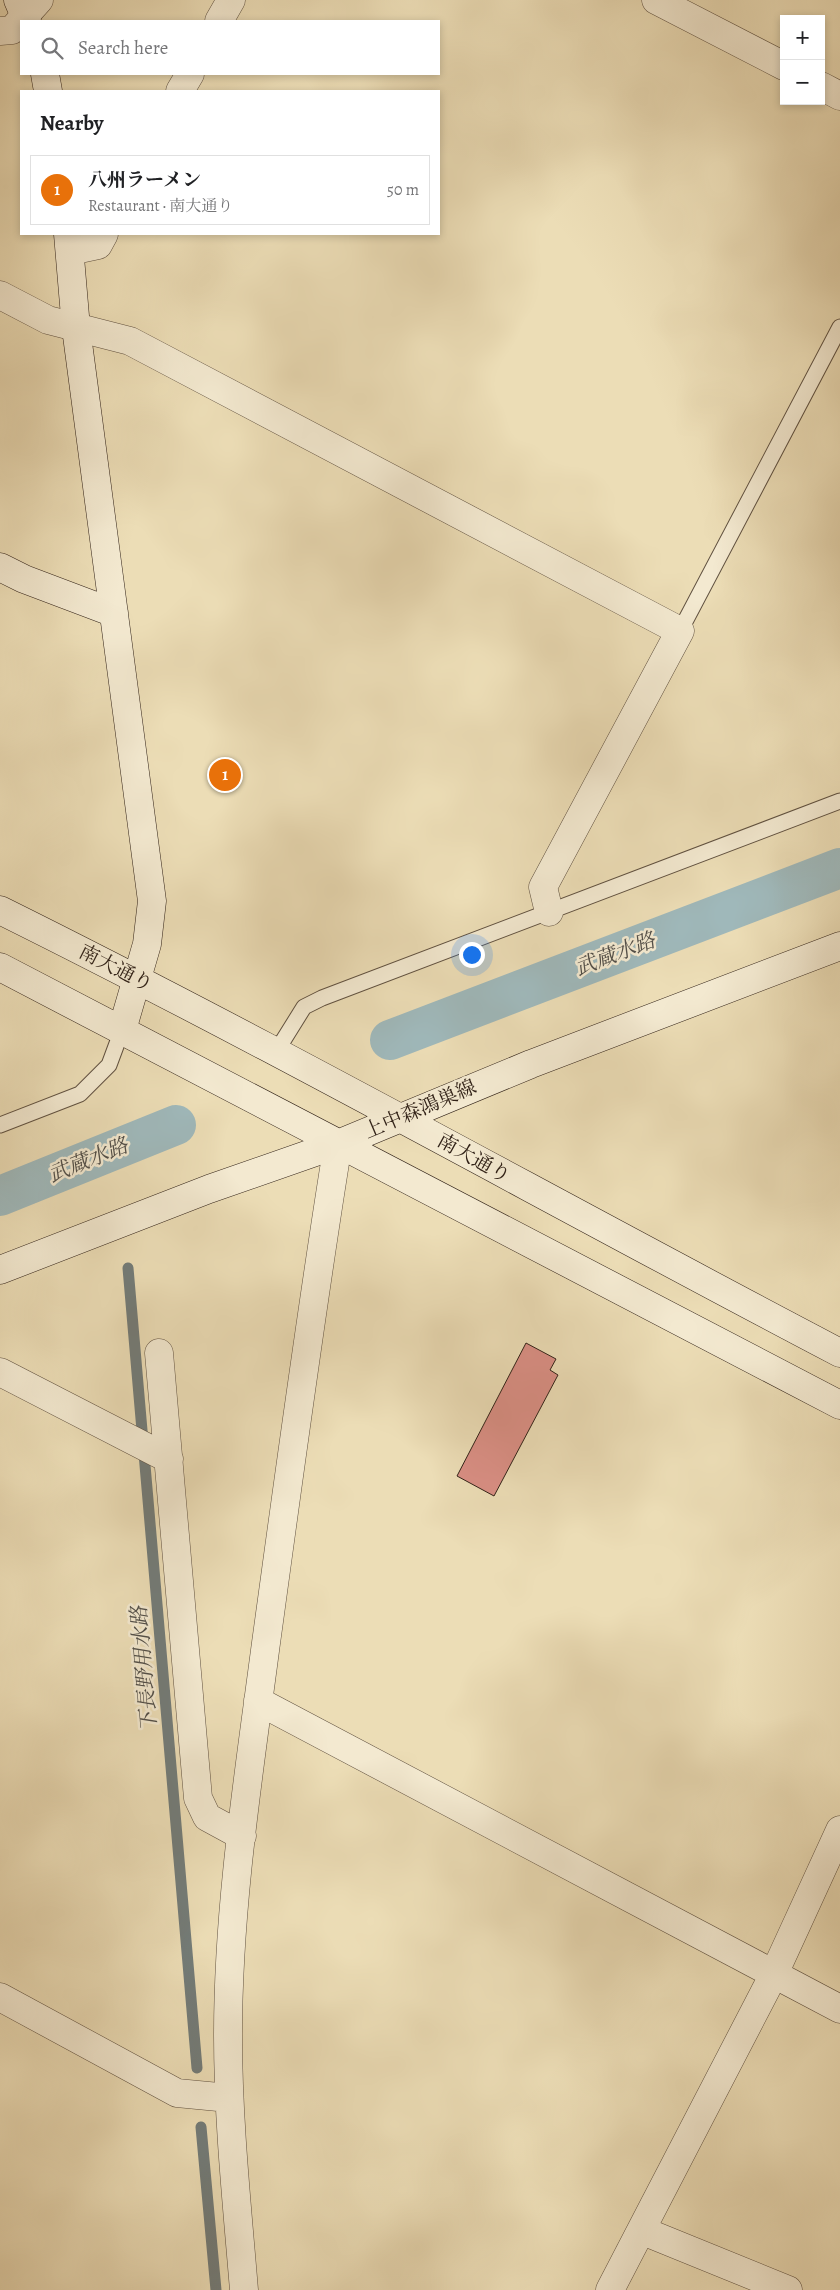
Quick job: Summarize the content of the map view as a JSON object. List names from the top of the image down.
{
  "streets": {
    "street": ["南大通り", "上中森鴻巣線"]
  },
  "crossings": [
    ["南大通り", "上中森鴻巣線"]
  ],
  "water": ["武蔵水路", "下長野用水路"],
  "page": {
    "map_buttons": ["+", "−"],
    "search": "Search here",
    "heading": "Nearby",
    "list": [
      {
        "mark": "1",
        "name": "八州ラーメン",
        "note": "Restaurant · 南大通り",
        "value": "50 m"
      }
    ],
    "pins": "1"
  }
}
